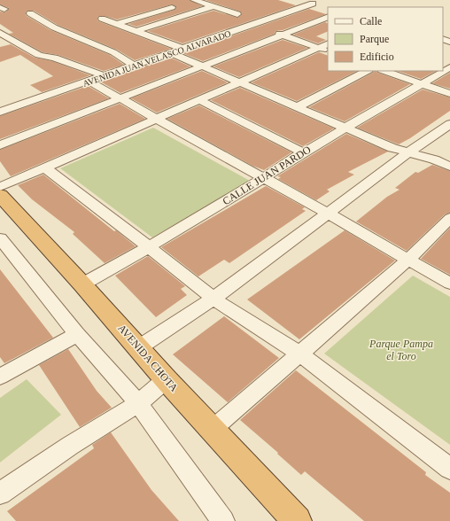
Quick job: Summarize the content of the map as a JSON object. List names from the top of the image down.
{
  "streets": {
    "highway": ["AVENIDA CHOTA"],
    "street": ["AVENIDA JUAN VELASCO ALVARADO", "CALLE JUAN PARDO"]
  },
  "crossings": [
    ["CALLE JUAN PARDO", "AVENIDA CHOTA"]
  ],
  "parks": ["Parque Pampa el Toro"],
  "legend": ["Calle", "Parque", "Edificio"]
}
